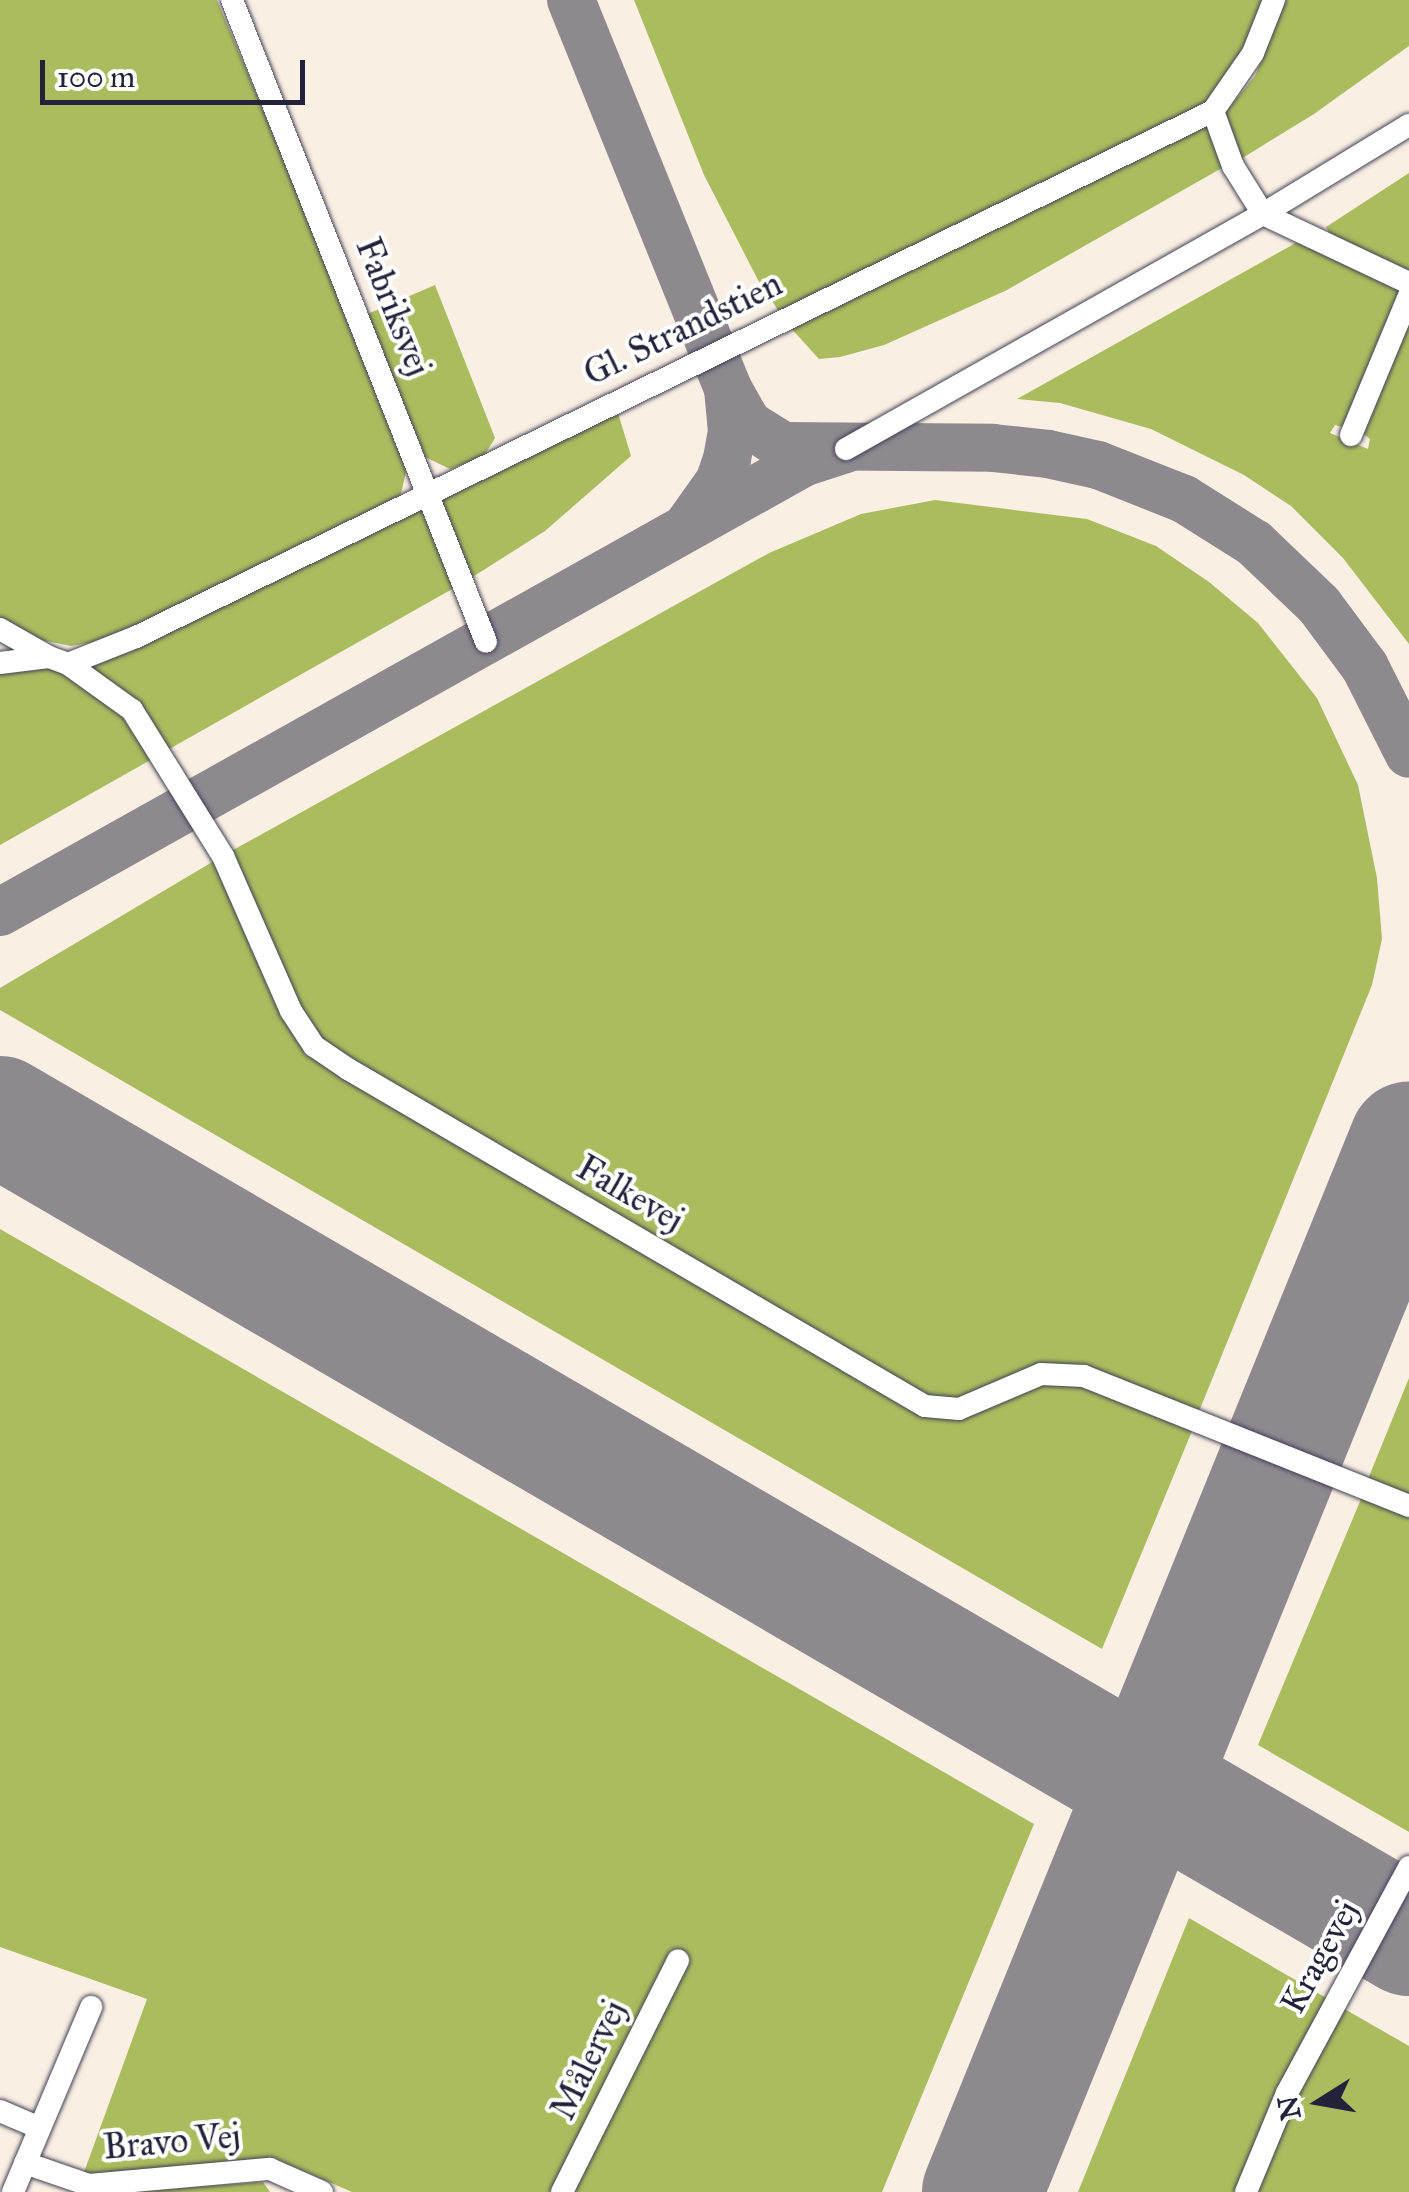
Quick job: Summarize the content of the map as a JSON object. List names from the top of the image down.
{
  "streets": {
    "lane": [
      "Fabriksvej",
      "Gl. Strandstien",
      "Falkevej",
      "Kragevej",
      "Målervej",
      "Bravo Vej"
    ]
  },
  "crossings": [
    ["Fabriksvej", "Gl. Strandstien"],
    ["Gl. Strandstien", "Falkevej"]
  ],
  "scale_bar": "100 m",
  "north": "left"
}
